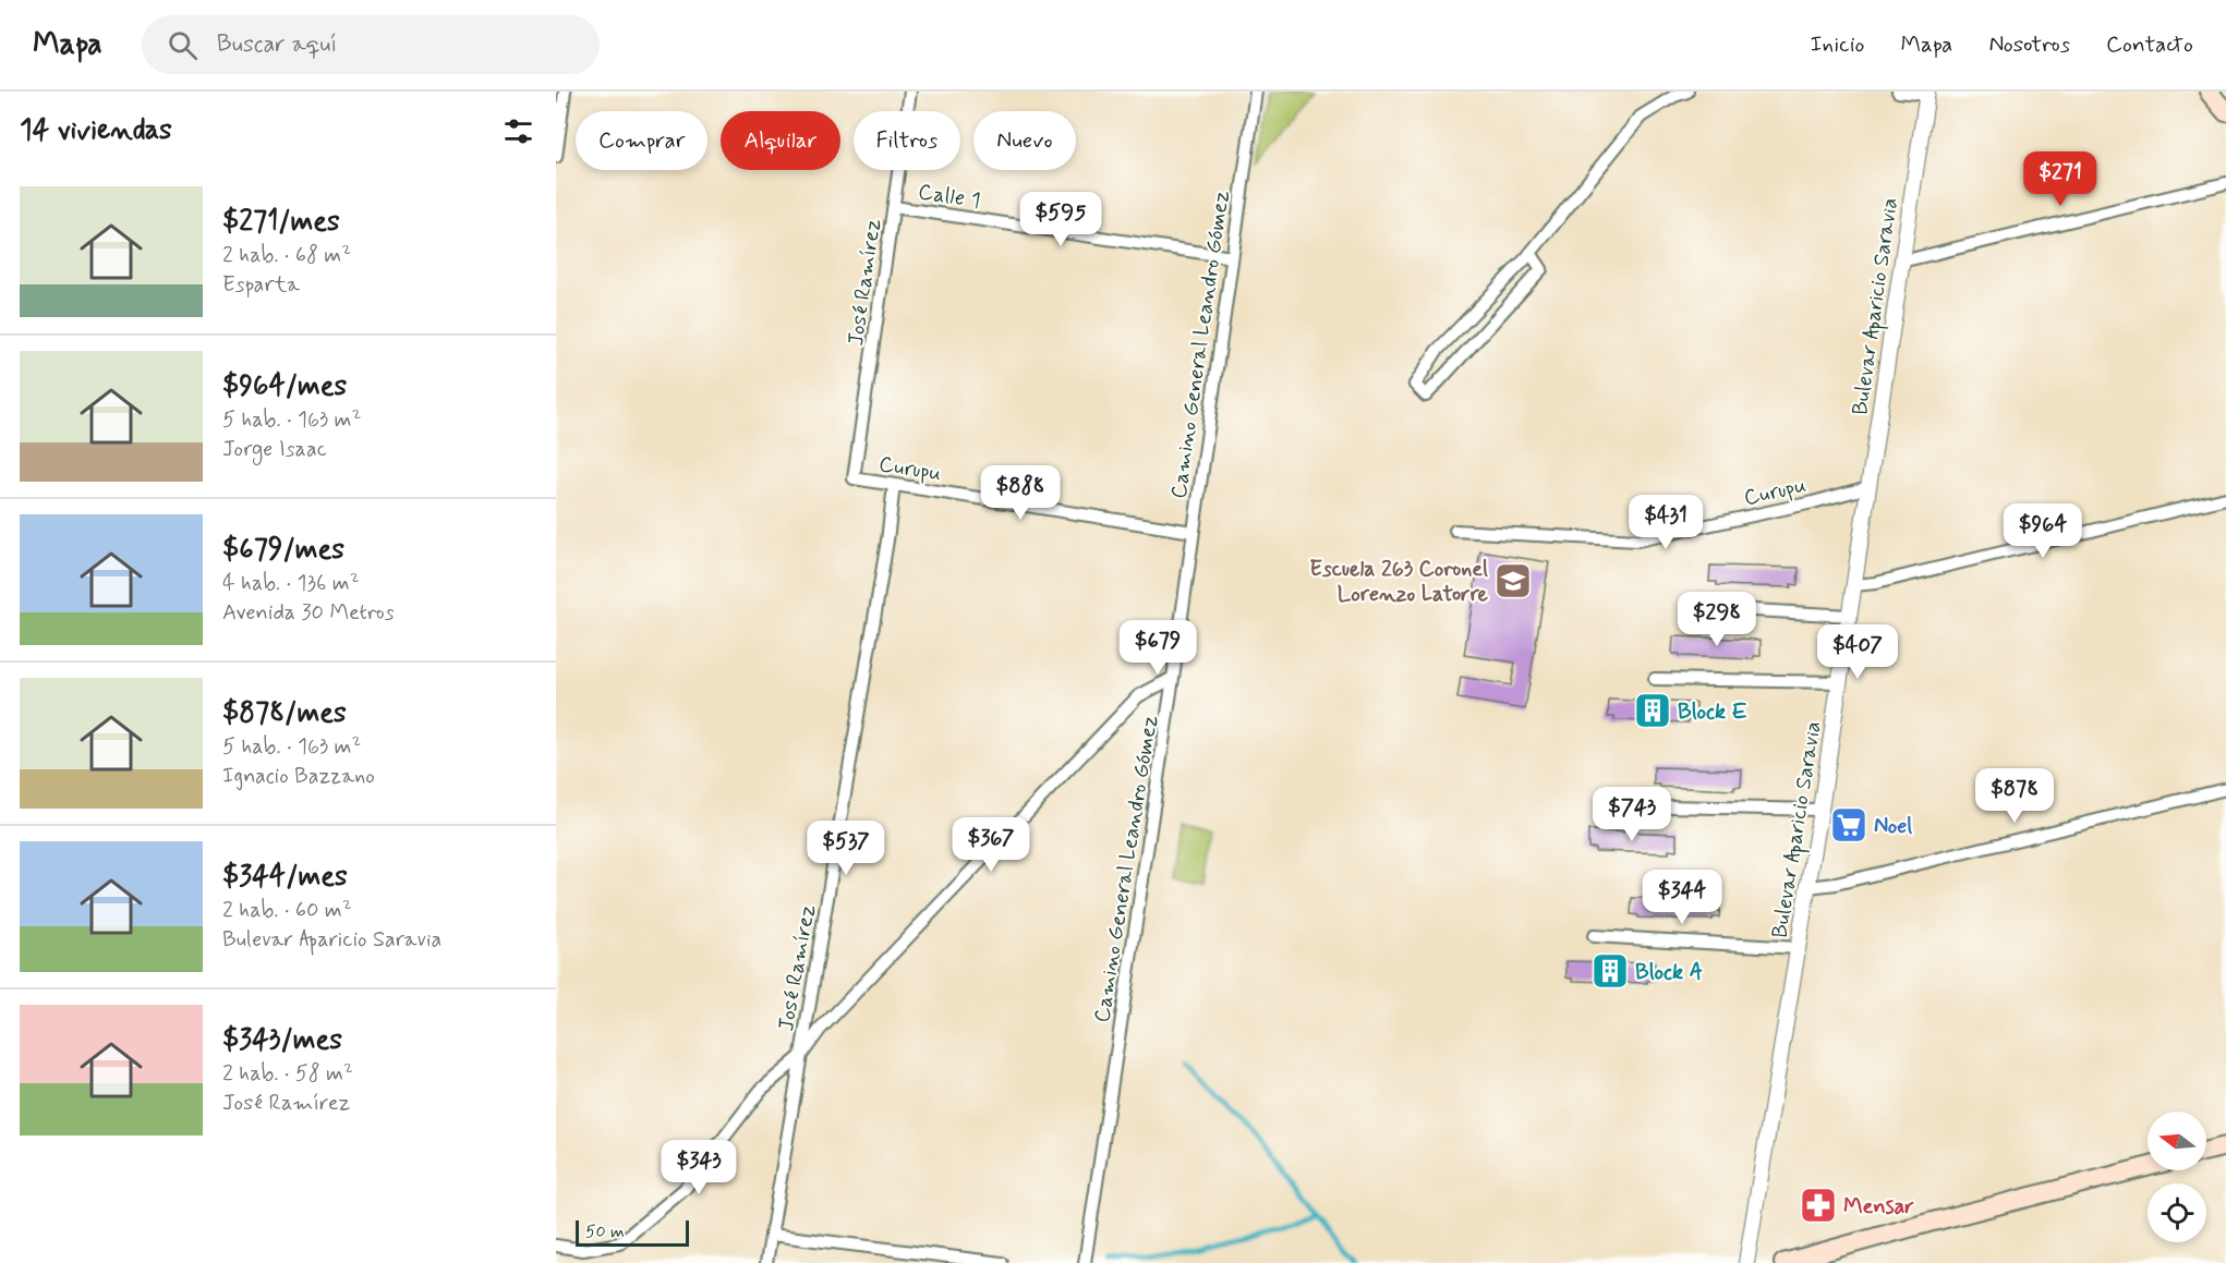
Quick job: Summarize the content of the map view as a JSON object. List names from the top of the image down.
{
  "streets": {
    "street": [
      "Calle 1",
      "José Ramírez",
      "Bulevar Aparicio Saravia",
      "Camino General Leandro Gómez",
      "Curupu"
    ]
  },
  "crossings": [
    ["Calle 1", "José Ramírez"],
    ["Calle 1", "Camino General Leandro Gómez"],
    ["José Ramírez", "Curupu"],
    ["Bulevar Aparicio Saravia", "Curupu"],
    ["Camino General Leandro Gómez", "Curupu"]
  ],
  "places": {
    "school or university": ["Escuela 263 Coronel Lorenzo Latorre"],
    "building": ["Block E", "Block A"],
    "supermarket": ["Noel"],
    "pharmacy": ["Mensar"]
  },
  "scale_bar": "50 m",
  "north": "left",
  "page": {
    "header": "Mapa",
    "search": "Buscar aquí",
    "nav": [
      "Inicio",
      "Mapa",
      "Nosotros",
      "Contacto"
    ],
    "heading": "14 viviendas",
    "chip": [
      "Comprar",
      "Alquilar",
      "Filtros",
      "Nuevo"
    ],
    "price": [
      "$271",
      "$595",
      "$888",
      "$431",
      "$964",
      "$298",
      "$679",
      "$407",
      "$878",
      "$743",
      "$367",
      "$537",
      "$344",
      "$343"
    ],
    "list": [
      {
        "name": "$271/mes",
        "note": "2 hab. · 68 m² · Esparta"
      },
      {
        "name": "$964/mes",
        "note": "5 hab. · 163 m² · Jorge Isaac"
      },
      {
        "name": "$679/mes",
        "note": "4 hab. · 136 m² · Avenida 30 Metros"
      },
      {
        "name": "$878/mes",
        "note": "5 hab. · 163 m² · Ignacio Bazzano"
      },
      {
        "name": "$344/mes",
        "note": "2 hab. · 60 m² · Bulevar Aparicio Saravia"
      },
      {
        "name": "$343/mes",
        "note": "2 hab. · 58 m² · José Ramírez"
      }
    ],
    "scale": "50 m"
  }
}
